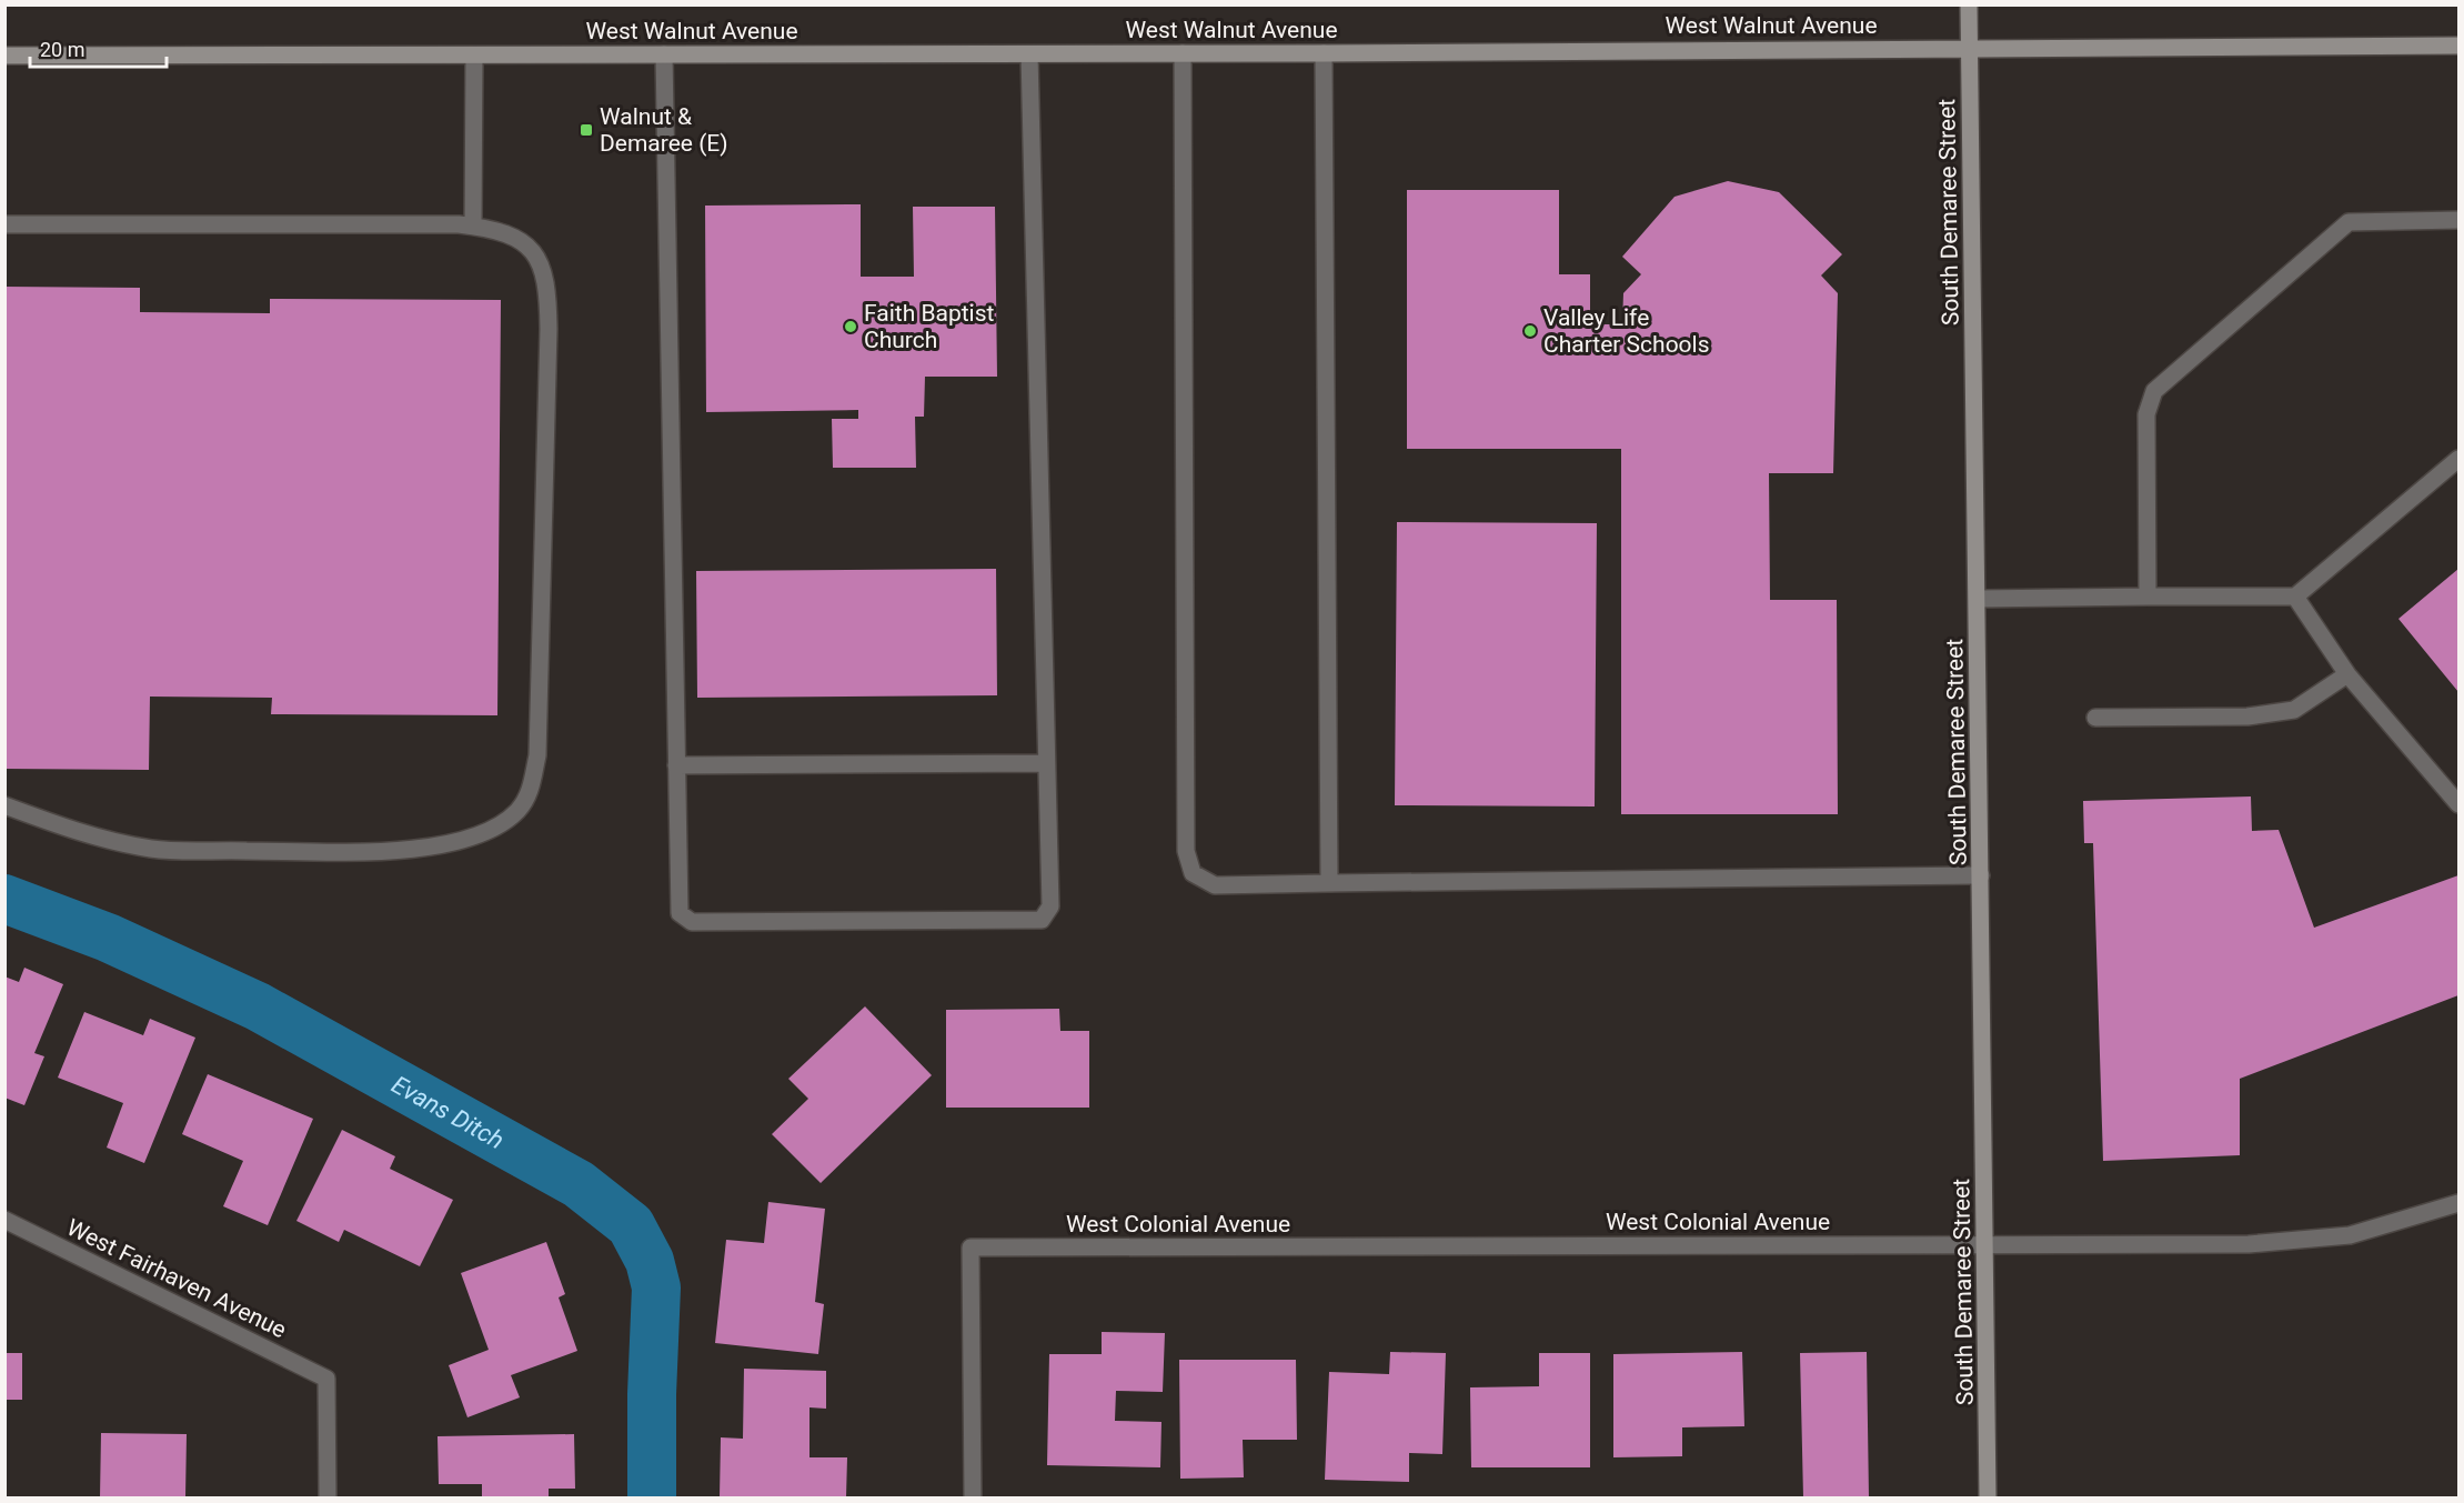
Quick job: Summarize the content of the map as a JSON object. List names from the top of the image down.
{
  "streets": {
    "main road": ["West Walnut Avenue", "South Demaree Street"],
    "street": ["West Colonial Avenue", "West Fairhaven Avenue"]
  },
  "crossings": [
    ["West Walnut Avenue", "South Demaree Street"],
    ["South Demaree Street", "West Colonial Avenue"]
  ],
  "water": ["Evans Ditch"],
  "places": {
    "transit": ["Walnut & Demaree (E)"],
    "other": ["Faith Baptist Church", "Valley Life Charter Schools"]
  },
  "scale_bar": "20 m"
}
